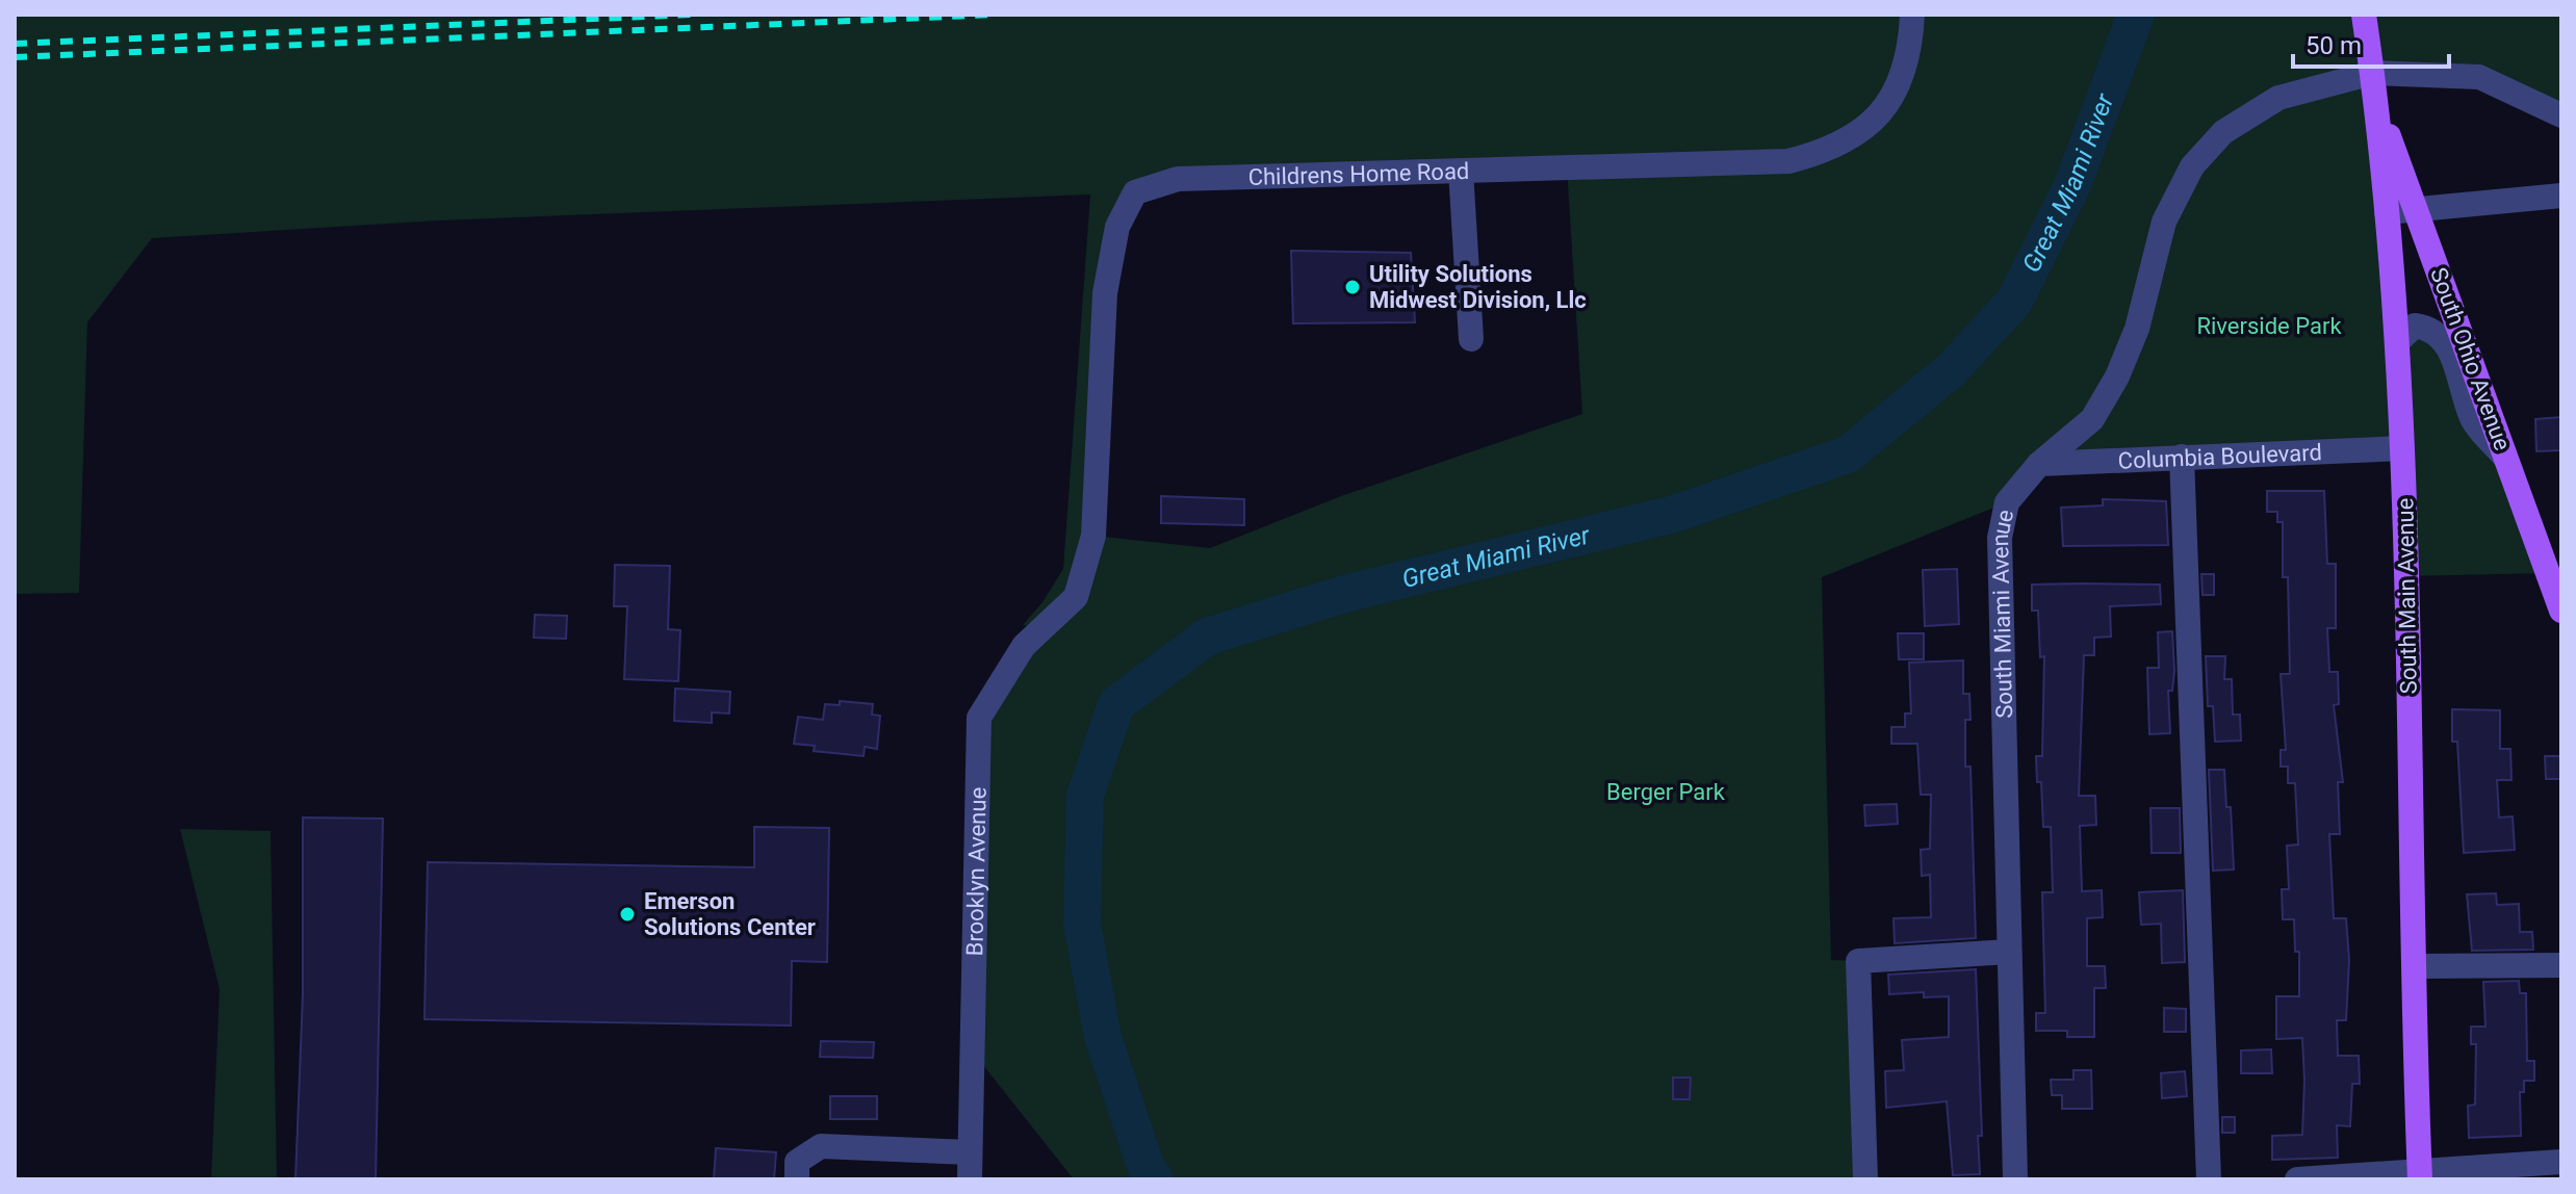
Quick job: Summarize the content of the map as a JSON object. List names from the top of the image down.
{
  "streets": {
    "main road": ["South Ohio Avenue", "South Main Avenue"],
    "street": [
      "Childrens Home Road",
      "Columbia Boulevard",
      "South Miami Avenue",
      "Brooklyn Avenue"
    ]
  },
  "crossings": [
    ["Childrens Home Road", "Brooklyn Avenue"],
    ["South Ohio Avenue", "South Main Avenue"],
    ["Columbia Boulevard", "South Main Avenue"],
    ["Columbia Boulevard", "South Miami Avenue"],
    ["South Main Avenue", "South Miami Avenue"]
  ],
  "water": ["Great Miami River"],
  "parks": ["Riverside Park", "Berger Park"],
  "places": ["Utility Solutions Midwest Division, Llc", "Emerson Solutions Center"],
  "scale_bar": "50 m"
}
